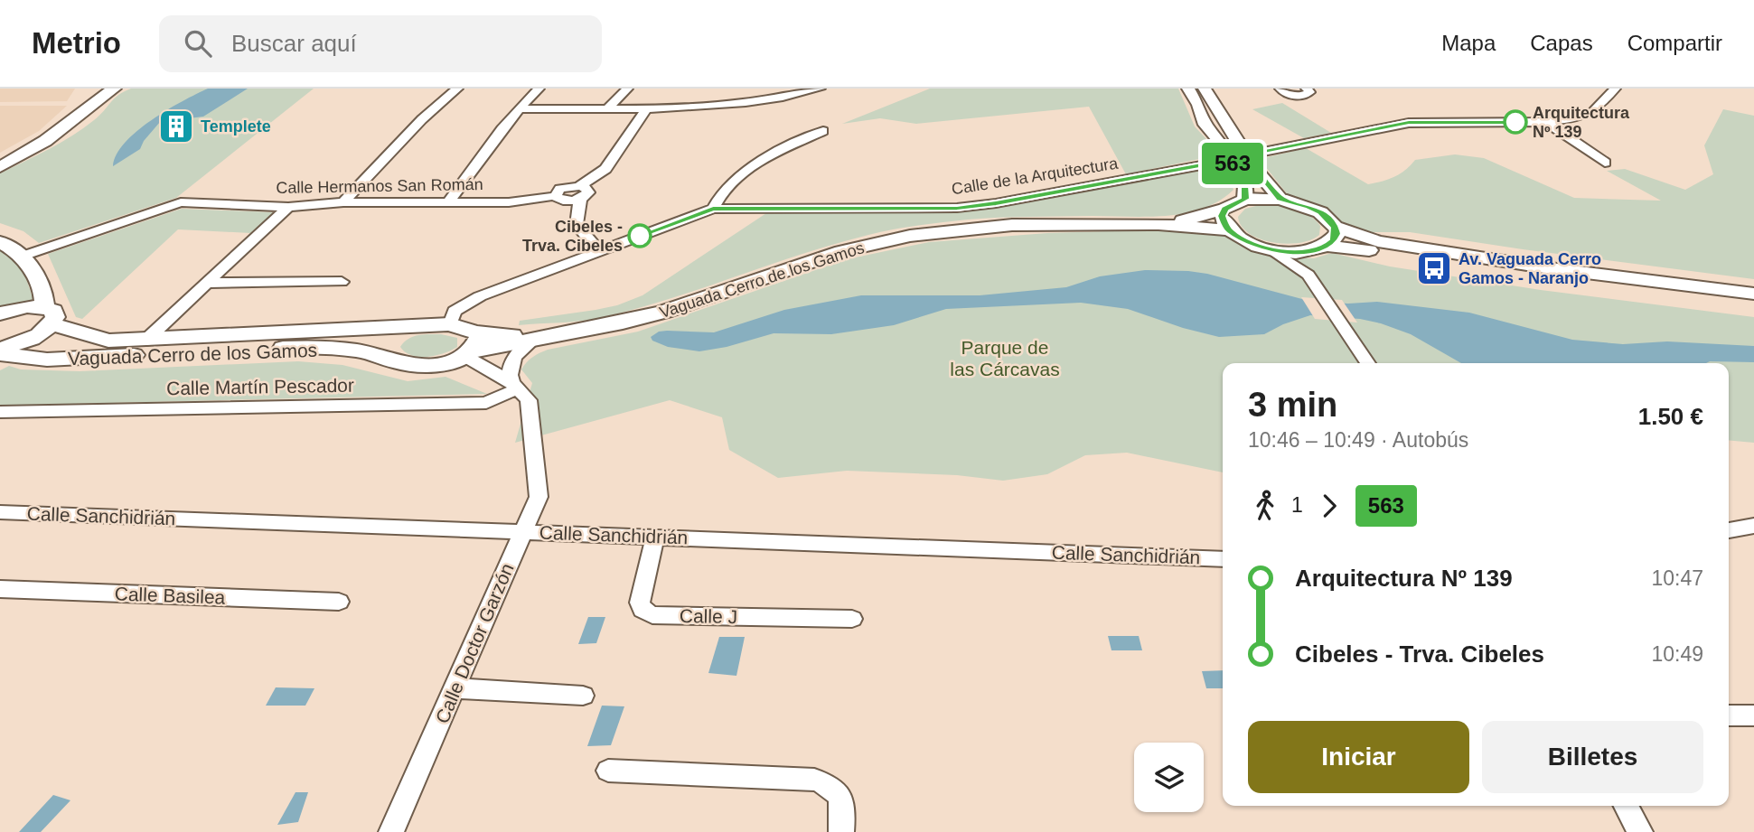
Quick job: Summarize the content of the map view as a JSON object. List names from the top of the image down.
{
  "streets": {
    "main road": ["Vaguada Cerro de los Gamos"],
    "street": [
      "Calle de la Arquitectura",
      "Calle Hermanos San Román",
      "Calle Martín Pescador",
      "Calle Sanchidrián",
      "Calle Basilea",
      "Calle J",
      "Calle Doctor Garzón"
    ]
  },
  "crossings": [
    ["Calle de la Arquitectura", "Vaguada Cerro de los Gamos"],
    ["Calle Martín Pescador", "Calle Doctor Garzón"],
    ["Calle Sanchidrián", "Calle J"],
    ["Calle Sanchidrián", "Calle Doctor Garzón"]
  ],
  "parks": ["Parque de las Cárcavas"],
  "places": {
    "other": ["Arquitectura Nº 139", "Cibeles - Trva. Cibeles"],
    "building": ["Templete"],
    "bus stop": ["Av. Vaguada Cerro Gamos - Naranjo"]
  },
  "lines": ["bus line 563"],
  "page": {
    "header": "Metrio",
    "search": "Buscar aquí",
    "nav": ["Mapa", "Capas", "Compartir"],
    "on_map": "563",
    "heading": ["3 min", "10:46 – 10:49 · Autobús", "1.50 €"],
    "legs": ["1", "563"],
    "list": [
      {
        "name": "Arquitectura Nº 139",
        "value": "10:47"
      },
      {
        "name": "Cibeles - Trva. Cibeles",
        "value": "10:49"
      }
    ],
    "buttons": ["Iniciar", "Billetes"]
  }
}
